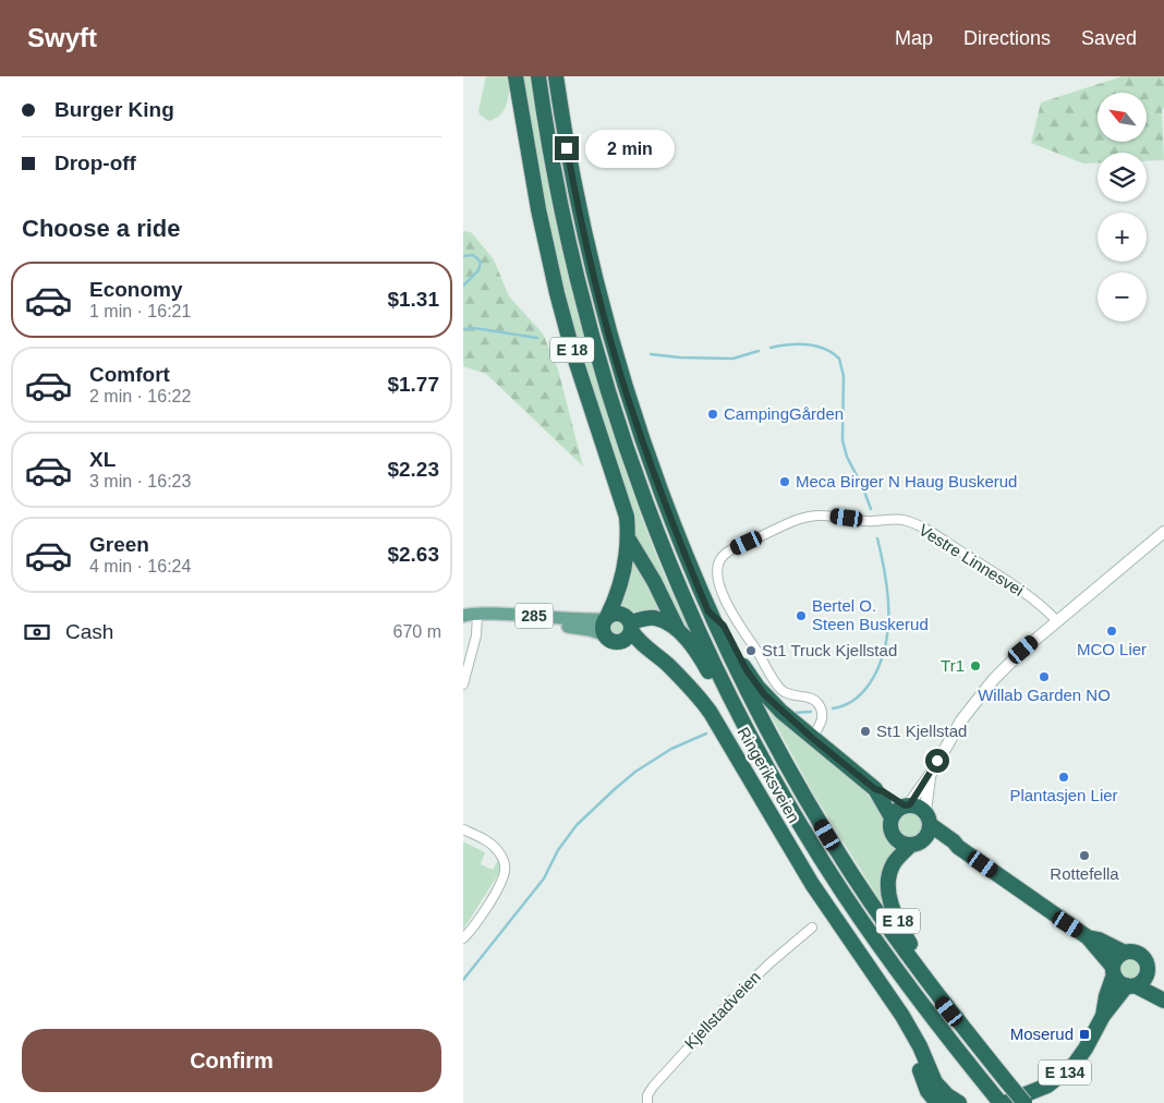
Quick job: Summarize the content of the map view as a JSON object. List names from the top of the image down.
{
  "streets": {
    "highway": ["E 18", "Ringeriksveien", "E 134"],
    "main road": ["285"],
    "street": ["Vestre Linnesvei", "Kjellstadveien"]
  },
  "crossings": [
    ["E 18", "Vestre Linnesvei"],
    ["E 18", "285"],
    ["E 18", "Ringeriksveien"],
    ["E 18", "E 134"]
  ],
  "places": {
    "other": [
      "CampingGården",
      "Meca Birger N Haug Buskerud",
      "Bertel O. Steen Buskerud",
      "MCO Lier",
      "St1 Truck Kjellstad",
      "Tr1",
      "Willab Garden NO",
      "St1 Kjellstad",
      "Plantasjen Lier",
      "Rottefella"
    ],
    "transit": ["Moserud"]
  },
  "north": "top left",
  "page": {
    "header": "Swyft",
    "nav": ["Map", "Directions", "Saved"],
    "banner": ["Burger King", "Drop-off"],
    "map_buttons": ["+", "−"],
    "bubble": "2 min",
    "heading": "Choose a ride",
    "list": [
      {
        "name": "Economy",
        "note": "1 min · 16:21",
        "value": "$1.31"
      },
      {
        "name": "Comfort",
        "note": "2 min · 16:22",
        "value": "$1.77"
      },
      {
        "name": "XL",
        "note": "3 min · 16:23",
        "value": "$2.23"
      },
      {
        "name": "Green",
        "note": "4 min · 16:24",
        "value": "$2.63"
      }
    ],
    "pay": ["Cash", "670 m"],
    "buttons": "Confirm"
  }
}
